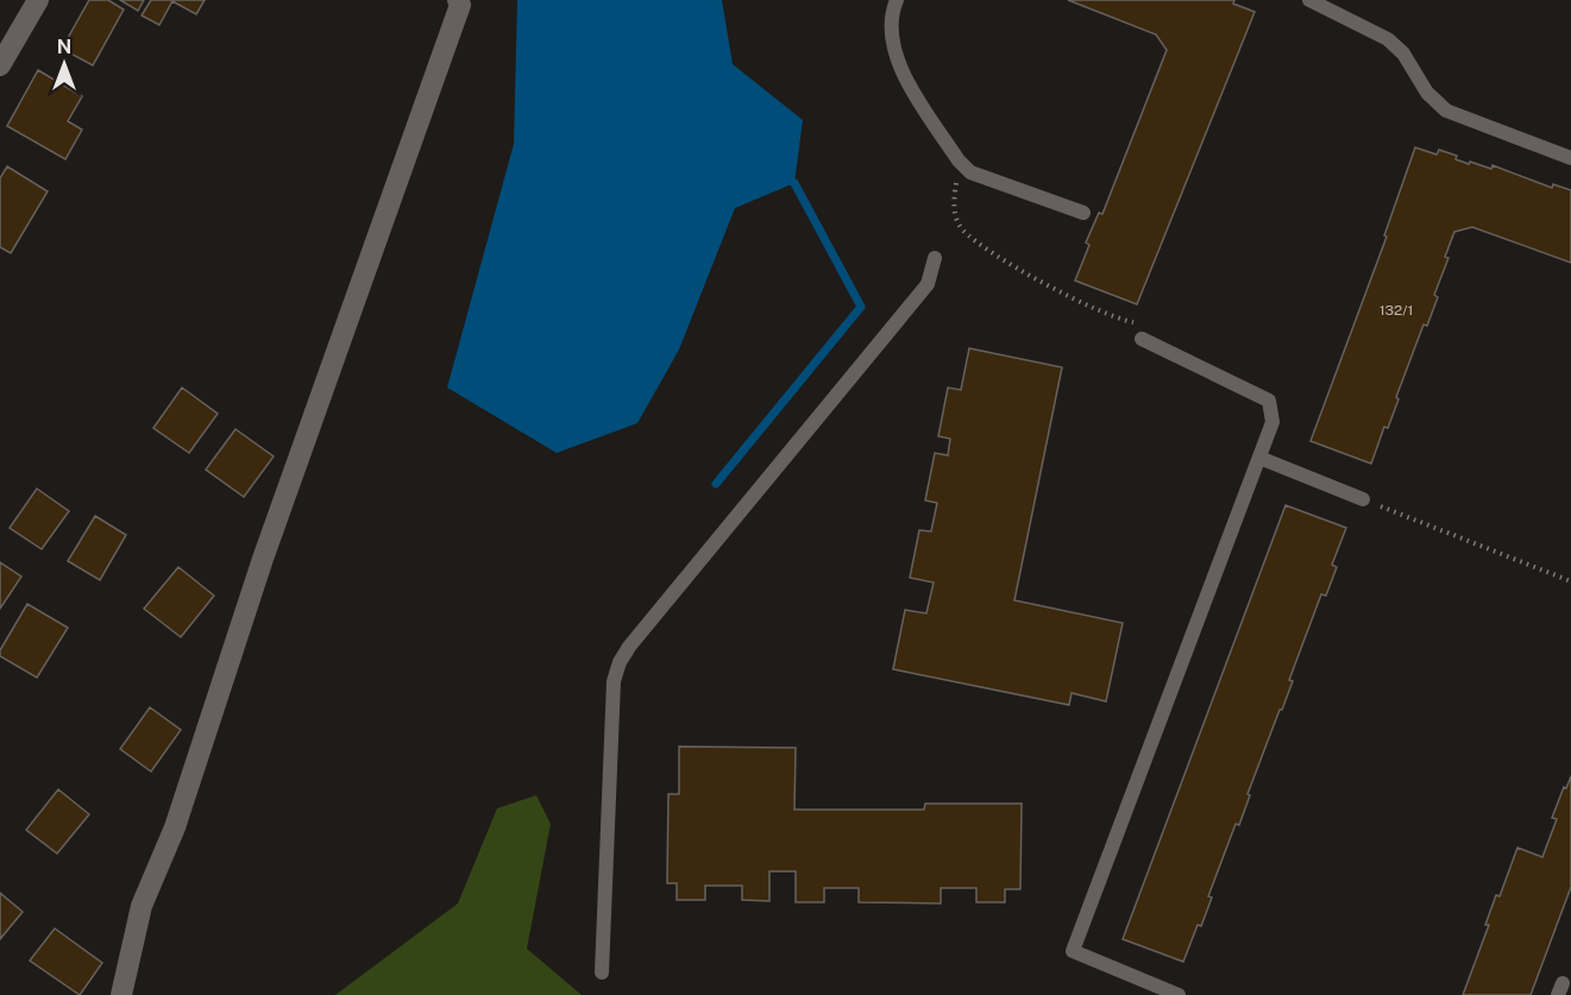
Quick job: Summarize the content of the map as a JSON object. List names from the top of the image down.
{
  "house_numbers": ["132/1"],
  "north": "top"
}
